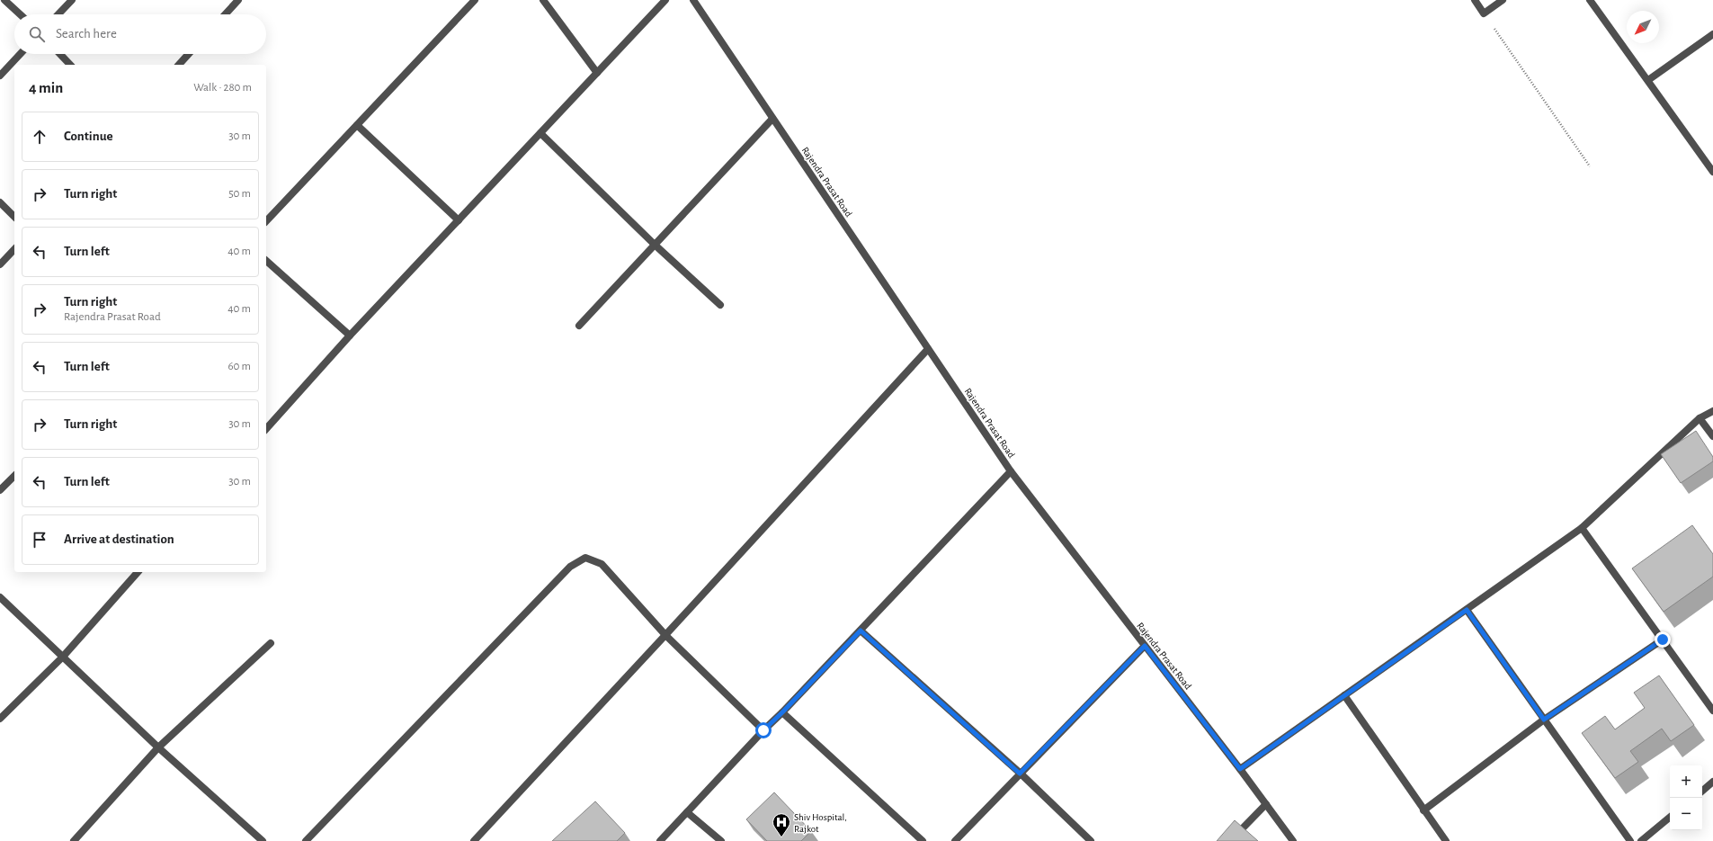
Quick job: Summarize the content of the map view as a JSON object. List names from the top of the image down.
{
  "streets": {
    "street": ["Rajendra Prasat Road"]
  },
  "places": {
    "hospital": ["Shiv Hospital, Rajkot"]
  },
  "north": "bottom left",
  "page": {
    "search": "Search here",
    "heading": ["4 min", "Walk · 280 m"],
    "list": [
      ["Continue", "30 m"],
      ["Turn right", "50 m"],
      ["Turn left", "40 m"],
      ["Turn right", "Rajendra Prasat Road", "40 m"],
      ["Turn left", "60 m"],
      ["Turn right", "30 m"],
      ["Turn left", "30 m"],
      "Arrive at destination"
    ],
    "map_buttons": ["+", "−"]
  }
}
